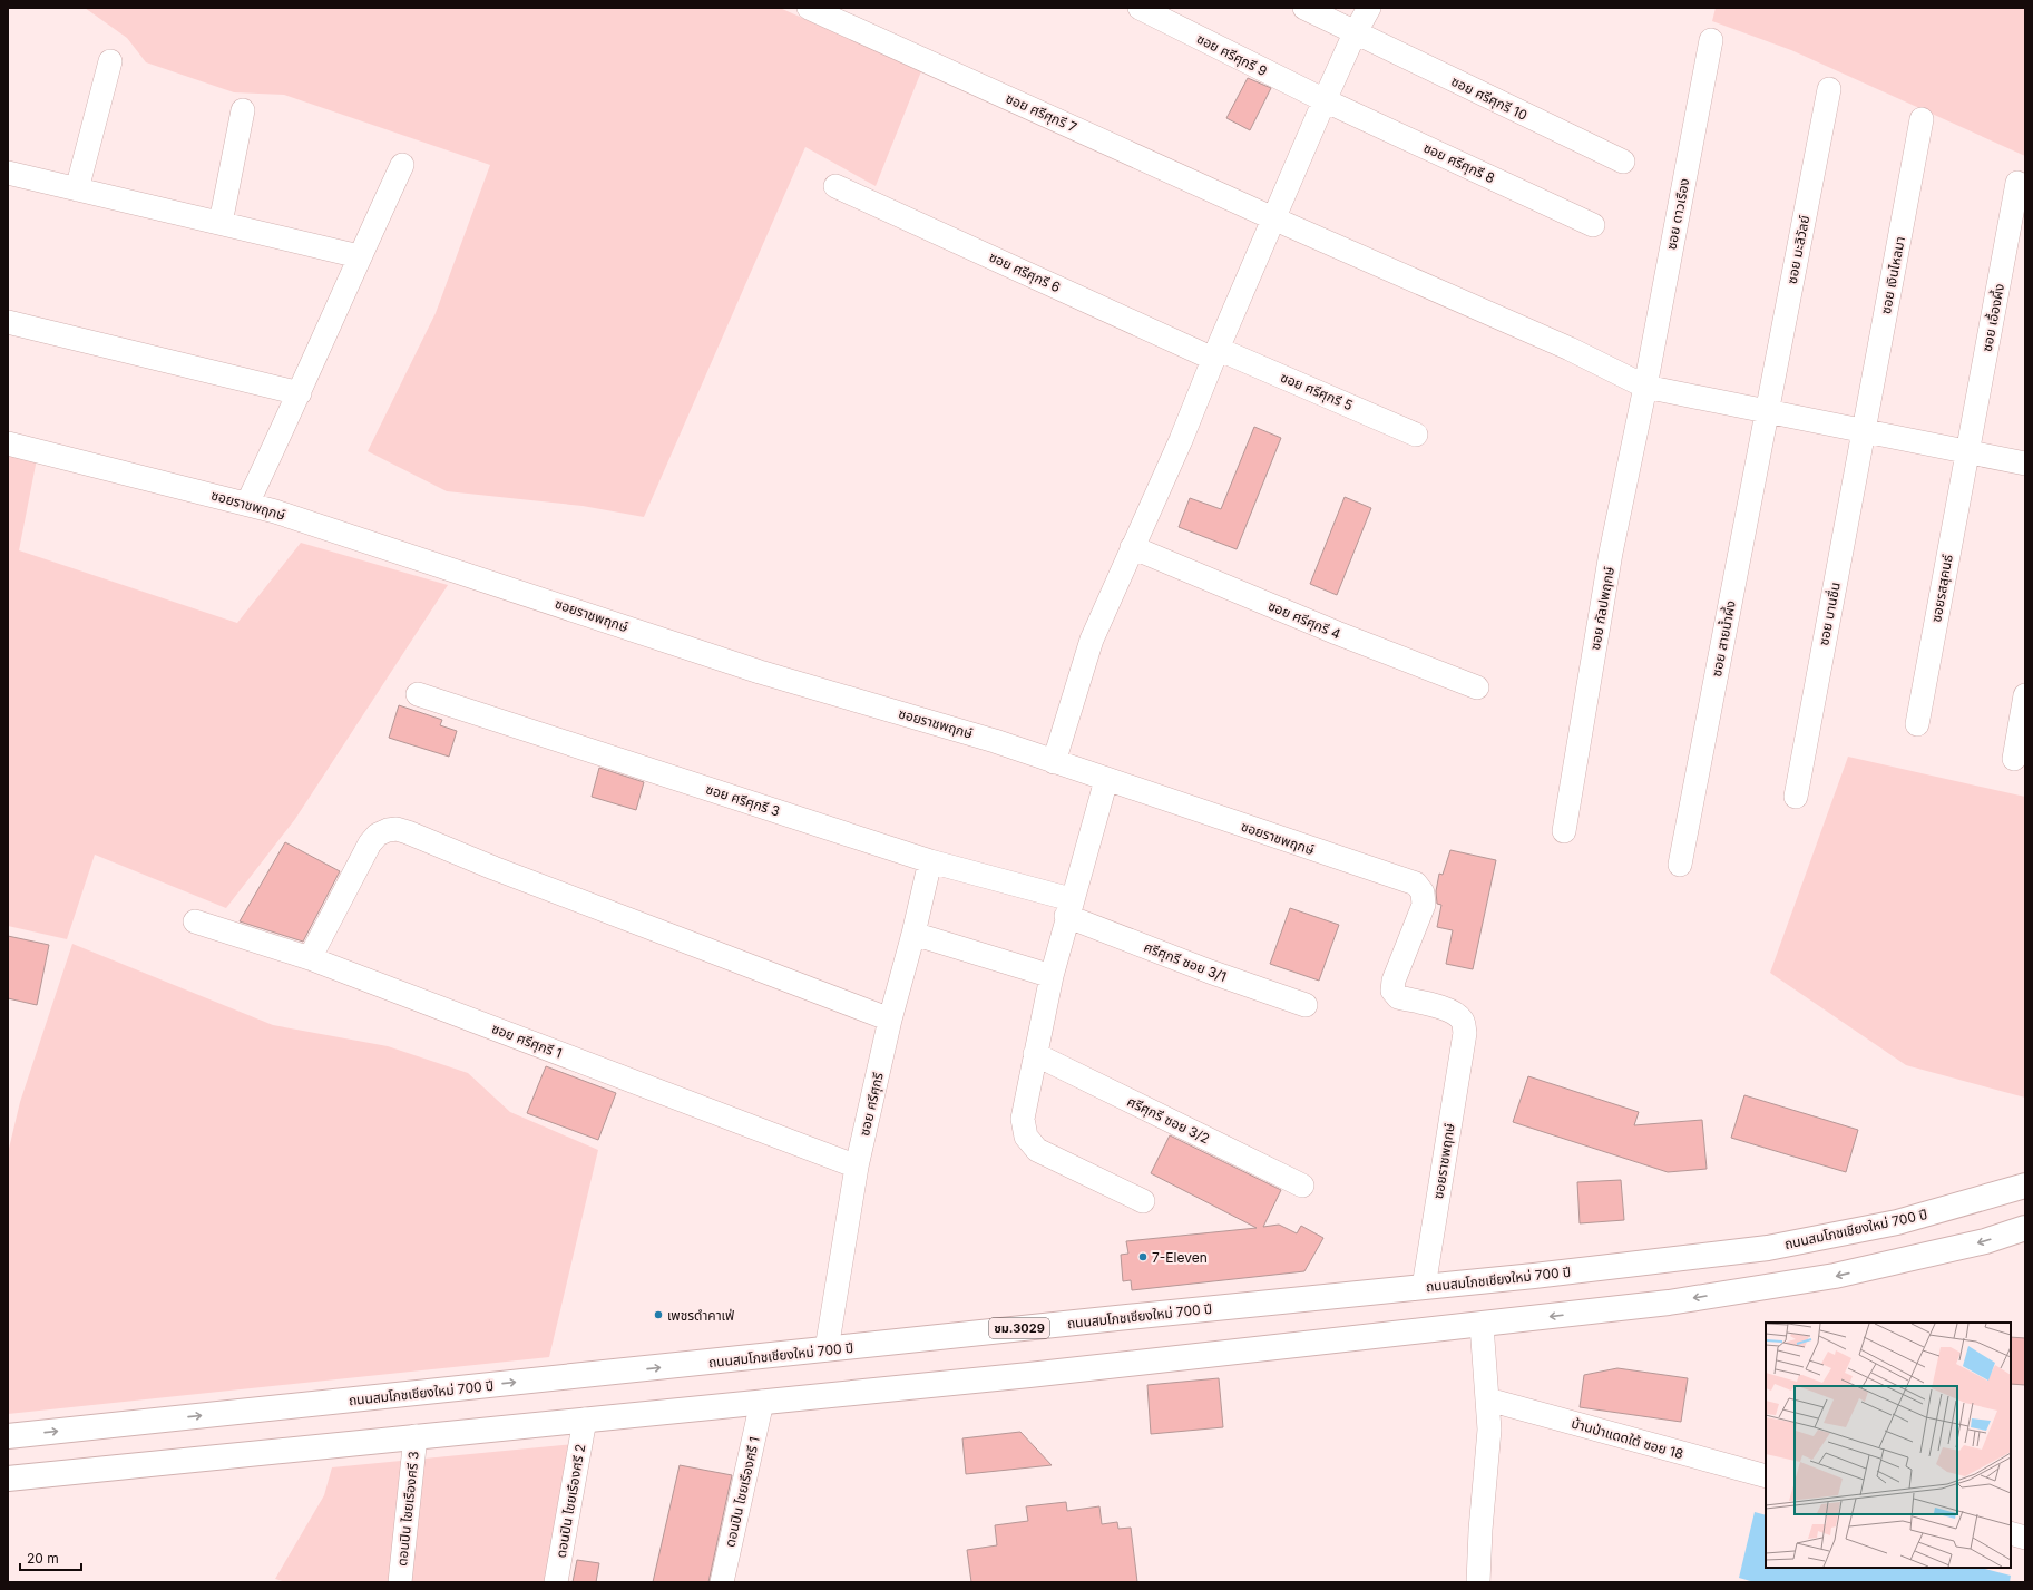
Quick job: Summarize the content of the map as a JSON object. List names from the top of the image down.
{
  "streets": {
    "main road": ["ถนนสมโภชเชียงใหม่ 700 ปี", "ชม.3029"],
    "street": [
      "ซอย ศรีศุกรี 9",
      "ซอย ศรีศุกรี 10",
      "ซอย ศรีศุกรี 7",
      "ซอย ศรีศุกรี 8",
      "ซอย ดาวเรือง",
      "ซอย มะลิวัลย์",
      "ซอย ศรีศุกรี 6",
      "ซอย เงินไหลมา",
      "ซอย เอื้องผึ้ง",
      "ซอย ศรีศุกรี 5",
      "ซอยราชพฤกษ์",
      "ซอยรสสุคนธ์",
      "ซอย กัลปพฤกษ์",
      "ซอย บานชื่น",
      "ซอย ศรีศุกรี 4",
      "ซอย สายน้ำผึ้ง",
      "ซอย ศรีศุกรี 3",
      "ศรีศุกรี ซอย 3/1",
      "ซอย ศรีศุกรี 1",
      "ซอย ศรีศุกรี",
      "ศรีศุกรี ซอย 3/2",
      "บ้านป่าแดดใต้ ซอย 18",
      "ดอนปิน ไชยเรืองศรี 1",
      "ดอนปิน ไชยเรืองศรี 2",
      "ดอนปิน ไชยเรืองศรี 3"
    ]
  },
  "crossings": [
    ["ซอย ศรีศุกรี 9", "ซอย ศรีศุกรี 8"],
    ["ซอย ศรีศุกรี 7", "ซอย ดาวเรือง"],
    ["ซอย ศรีศุกรี 7", "ซอย มะลิวัลย์"],
    ["ซอย ศรีศุกรี 7", "ซอย เงินไหลมา"],
    ["ซอย ศรีศุกรี 7", "ซอย เอื้องผึ้ง"],
    ["ซอย ศรีศุกรี 7", "ซอยรสสุคนธ์"],
    ["ซอย ศรีศุกรี 7", "ซอย กัลปพฤกษ์"],
    ["ซอย ศรีศุกรี 7", "ซอย บานชื่น"],
    ["ซอย ศรีศุกรี 7", "ซอย สายน้ำผึ้ง"],
    ["ซอย ดาวเรือง", "ซอย กัลปพฤกษ์"],
    ["ซอย มะลิวัลย์", "ซอย สายน้ำผึ้ง"],
    ["ซอย ศรีศุกรี 6", "ซอย ศรีศุกรี 5"],
    ["ซอย เงินไหลมา", "ซอย บานชื่น"],
    ["ซอย เอื้องผึ้ง", "ซอยรสสุคนธ์"],
    ["ซอยราชพฤกษ์", "ถนนสมโภชเชียงใหม่ 700 ปี"],
    ["ซอย ศรีศุกรี 3", "ศรีศุกรี ซอย 3/1"],
    ["ซอย ศรีศุกรี 3", "ซอย ศรีศุกรี"],
    ["ซอย ศรีศุกรี 1", "ซอย ศรีศุกรี"],
    ["ซอย ศรีศุกรี", "ถนนสมโภชเชียงใหม่ 700 ปี"]
  ],
  "places": ["7-Eleven", "เพชรดำคาเฟ่"],
  "scale_bar": "20 m"
}
